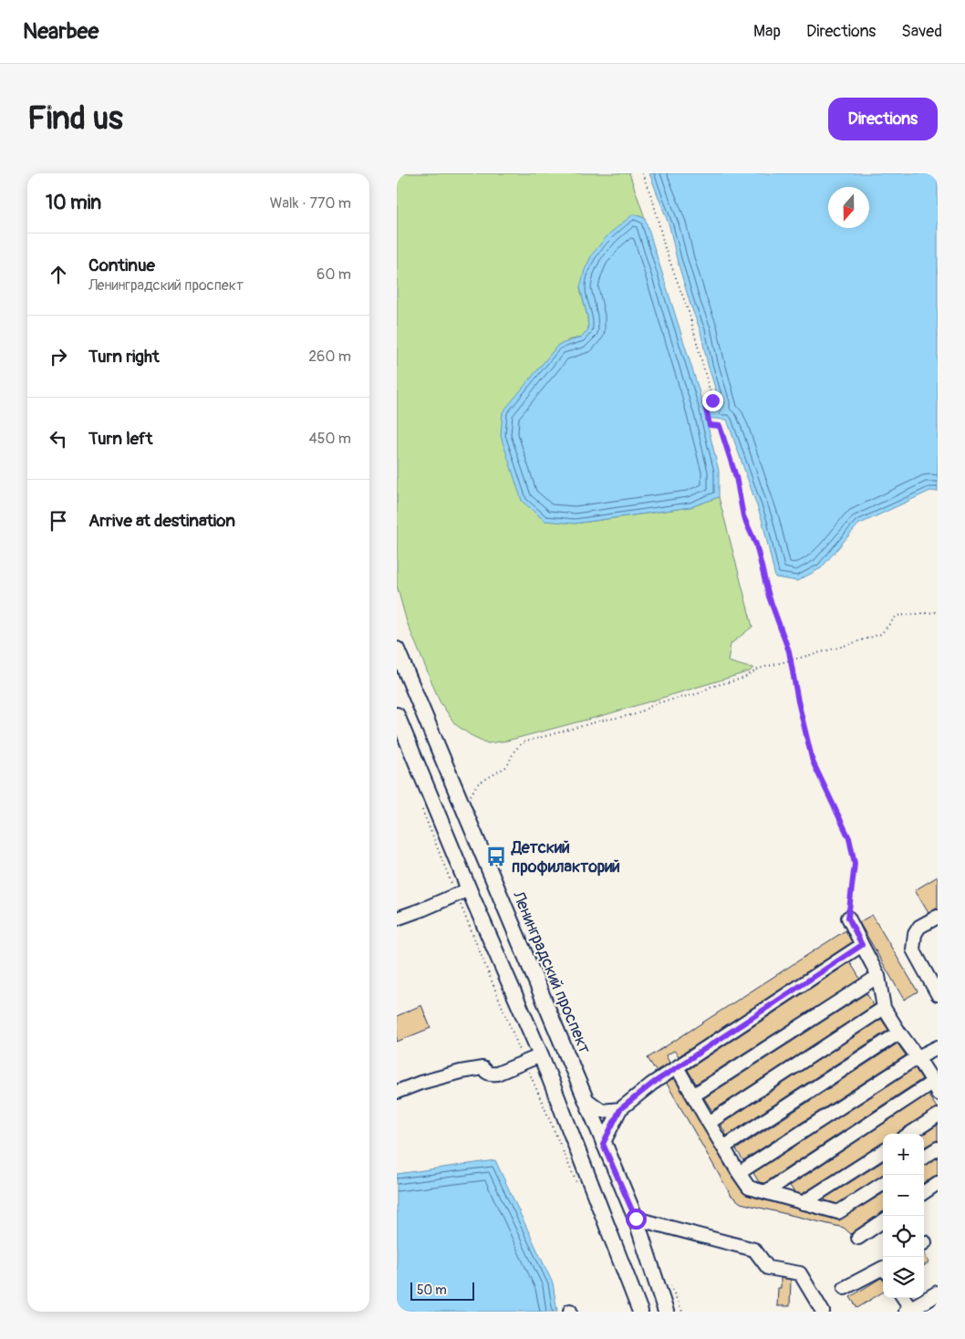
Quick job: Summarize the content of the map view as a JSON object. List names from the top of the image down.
{
  "streets": {
    "main road": ["Ленинградский проспект"]
  },
  "places": {
    "bus stop": ["Детский профилакторий"]
  },
  "scale_bar": "50 m",
  "north": "bottom",
  "page": {
    "header": "Nearbee",
    "nav": ["Map", "Directions", "Saved"],
    "buttons": "Directions",
    "title": "Find us",
    "heading": ["10 min", "Walk · 770 m"],
    "list": [
      ["Continue", "Ленинградский проспект", "60 m"],
      ["Turn right", "260 m"],
      ["Turn left", "450 m"],
      "Arrive at destination"
    ],
    "map_buttons": ["+", "−"],
    "scale": "50 m"
  }
}
